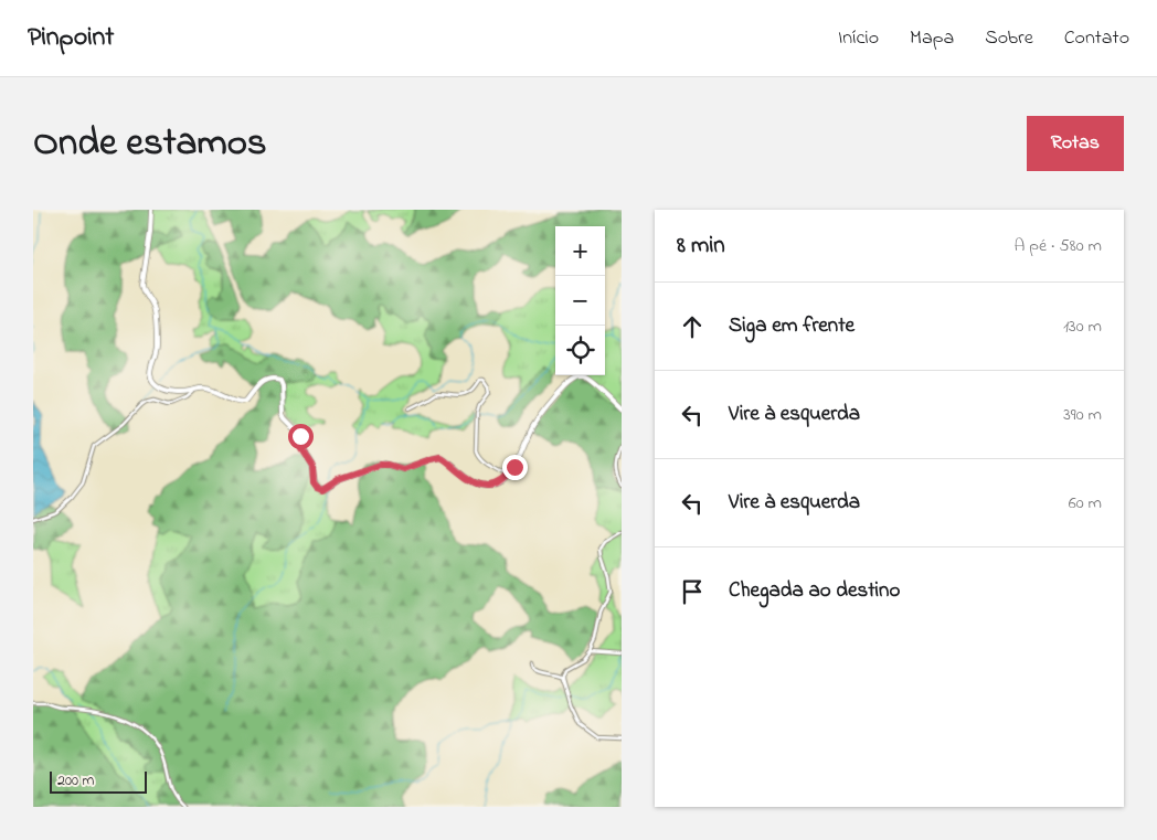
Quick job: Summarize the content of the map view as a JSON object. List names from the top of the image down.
{
  "scale_bar": "200 m",
  "page": {
    "header": "Pinpoint",
    "nav": [
      "Início",
      "Mapa",
      "Sobre",
      "Contato"
    ],
    "title": "Onde estamos",
    "buttons": "Rotas",
    "heading": ["8 min", "A pé · 580 m"],
    "map_buttons": ["+", "−"],
    "list": [
      ["Siga em frente", "130 m"],
      ["Vire à esquerda", "390 m"],
      ["Vire à esquerda", "60 m"],
      "Chegada ao destino"
    ],
    "scale": "200 m"
  }
}
